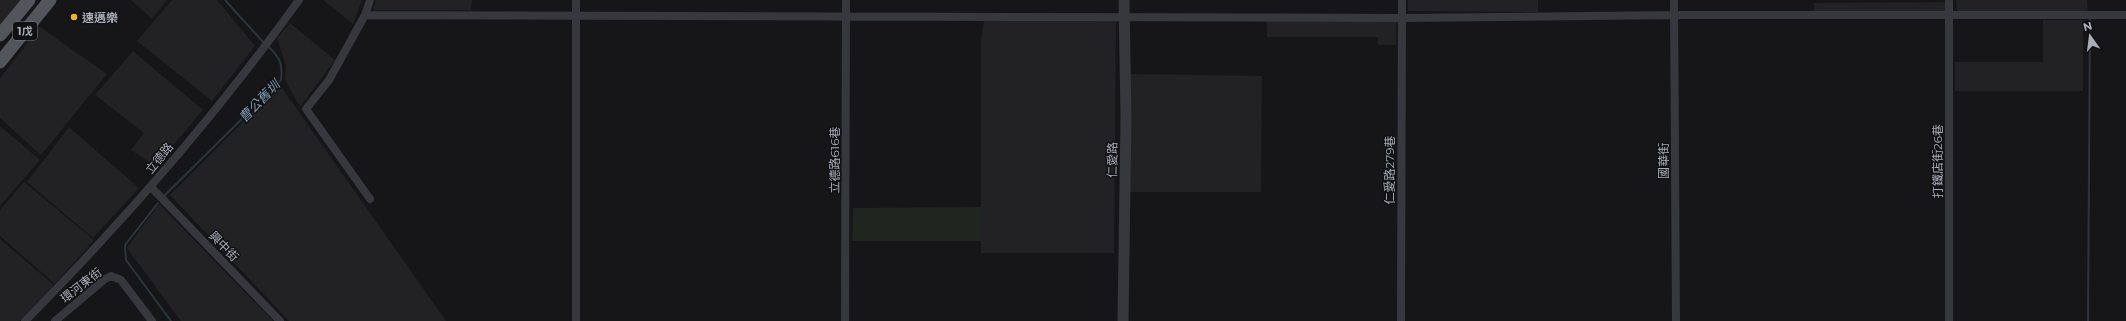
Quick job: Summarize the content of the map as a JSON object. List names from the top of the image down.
{
  "streets": {
    "main road": ["1戊"],
    "street": [
      "立德路",
      "立德路616巷",
      "仁愛路",
      "國華街",
      "打鐵店街26巷",
      "仁愛路279巷",
      "興中街",
      "環河東街"
    ]
  },
  "crossings": [
    ["立德路", "興中街"]
  ],
  "water": ["曹公舊圳"],
  "places": ["速邁樂"],
  "north": "top"
}
